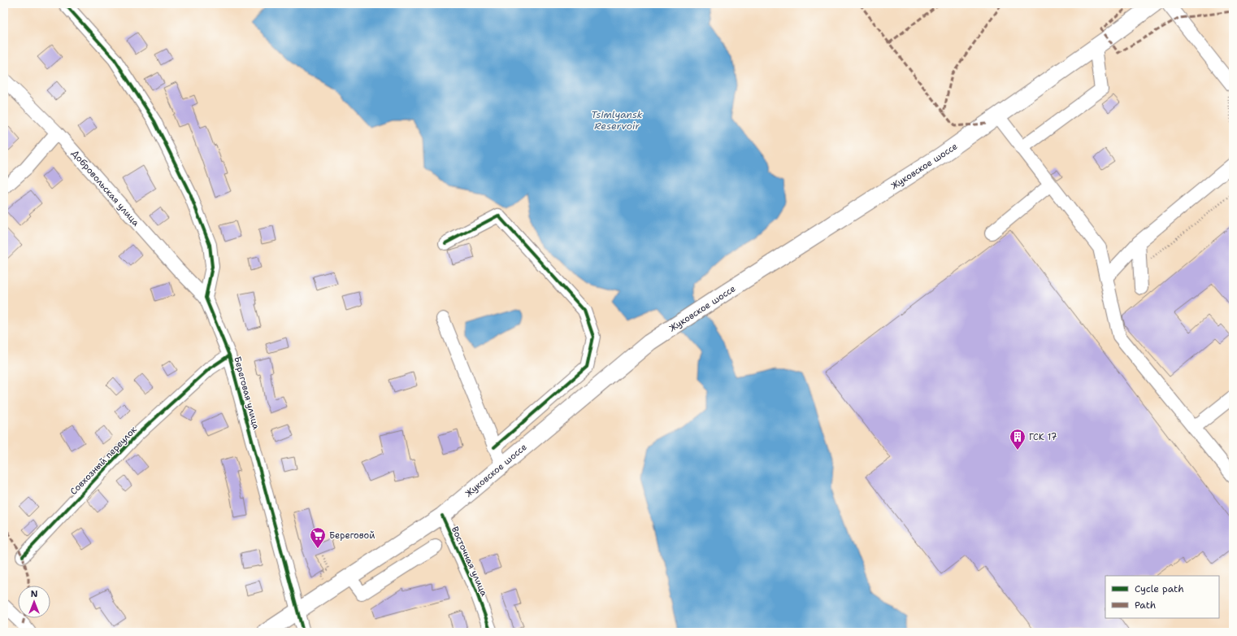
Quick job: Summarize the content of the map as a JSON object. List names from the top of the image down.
{
  "streets": {
    "main road": ["Жуковское шоссе"],
    "street": [
      "Добровольская улица",
      "Береговая улица",
      "Совхозный переулок",
      "Восточная улица"
    ]
  },
  "crossings": [
    ["Жуковское шоссе", "Береговая улица"],
    ["Жуковское шоссе", "Восточная улица"],
    ["Добровольская улица", "Береговая улица"],
    ["Береговая улица", "Совхозный переулок"]
  ],
  "water": ["Tsimlyansk Reservoir"],
  "places": {
    "building": ["ГСК 17"],
    "supermarket": ["Береговой"]
  },
  "legend": ["Cycle path", "Path"],
  "north": "top"
}
